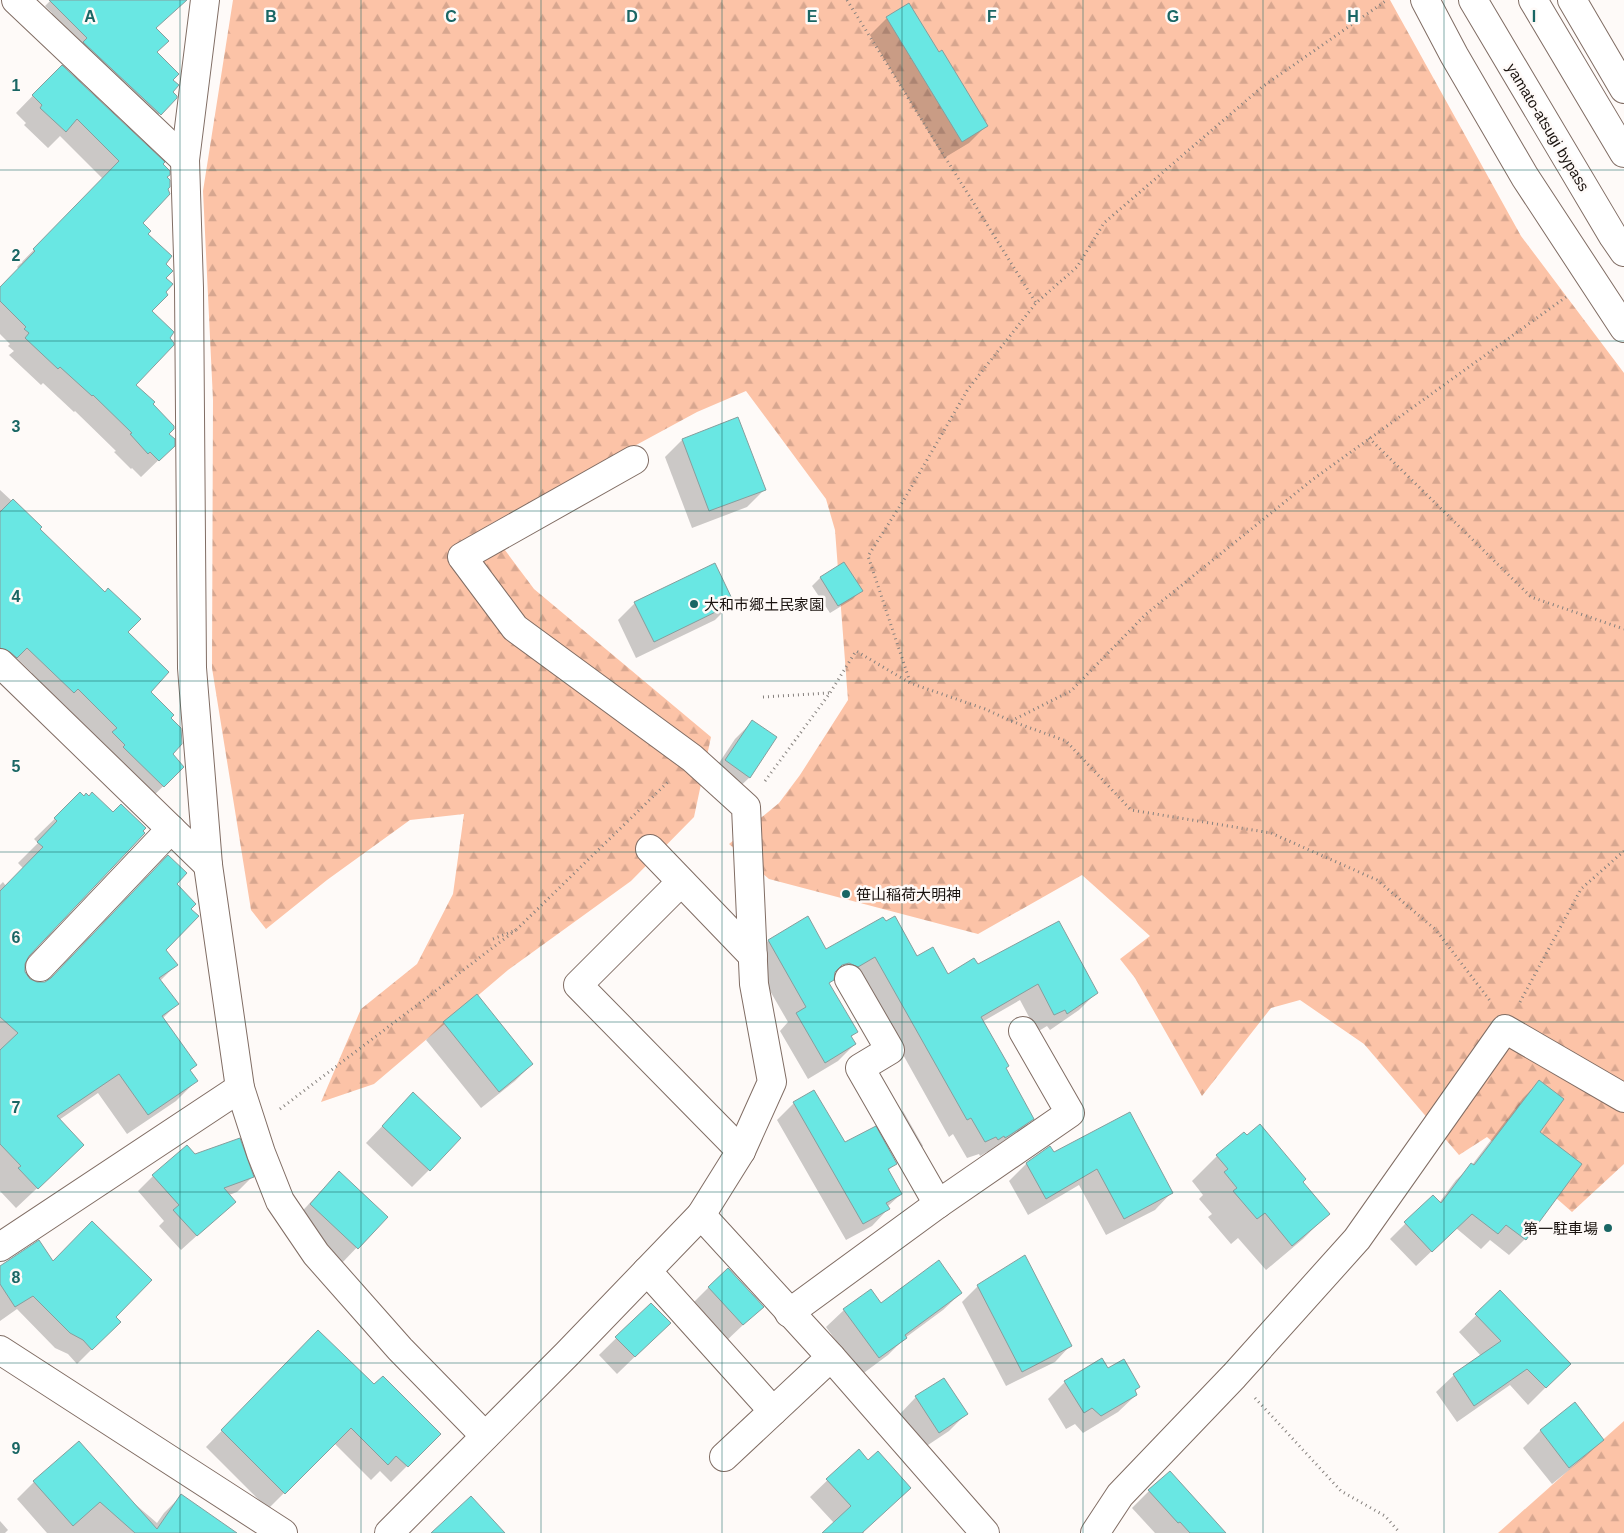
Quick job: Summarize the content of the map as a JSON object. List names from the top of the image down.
{
  "streets": {
    "main road": ["yamato-atsugi bypass"]
  },
  "places": ["大和市郷土民家園", "笹山稲荷大明神", "第一駐車場"],
  "grid": {
    "columns": [
      "A",
      "B",
      "C",
      "D",
      "E",
      "F",
      "G",
      "H",
      "I"
    ],
    "rows": [
      "1",
      "2",
      "3",
      "4",
      "5",
      "6",
      "7",
      "8",
      "9"
    ]
  }
}
